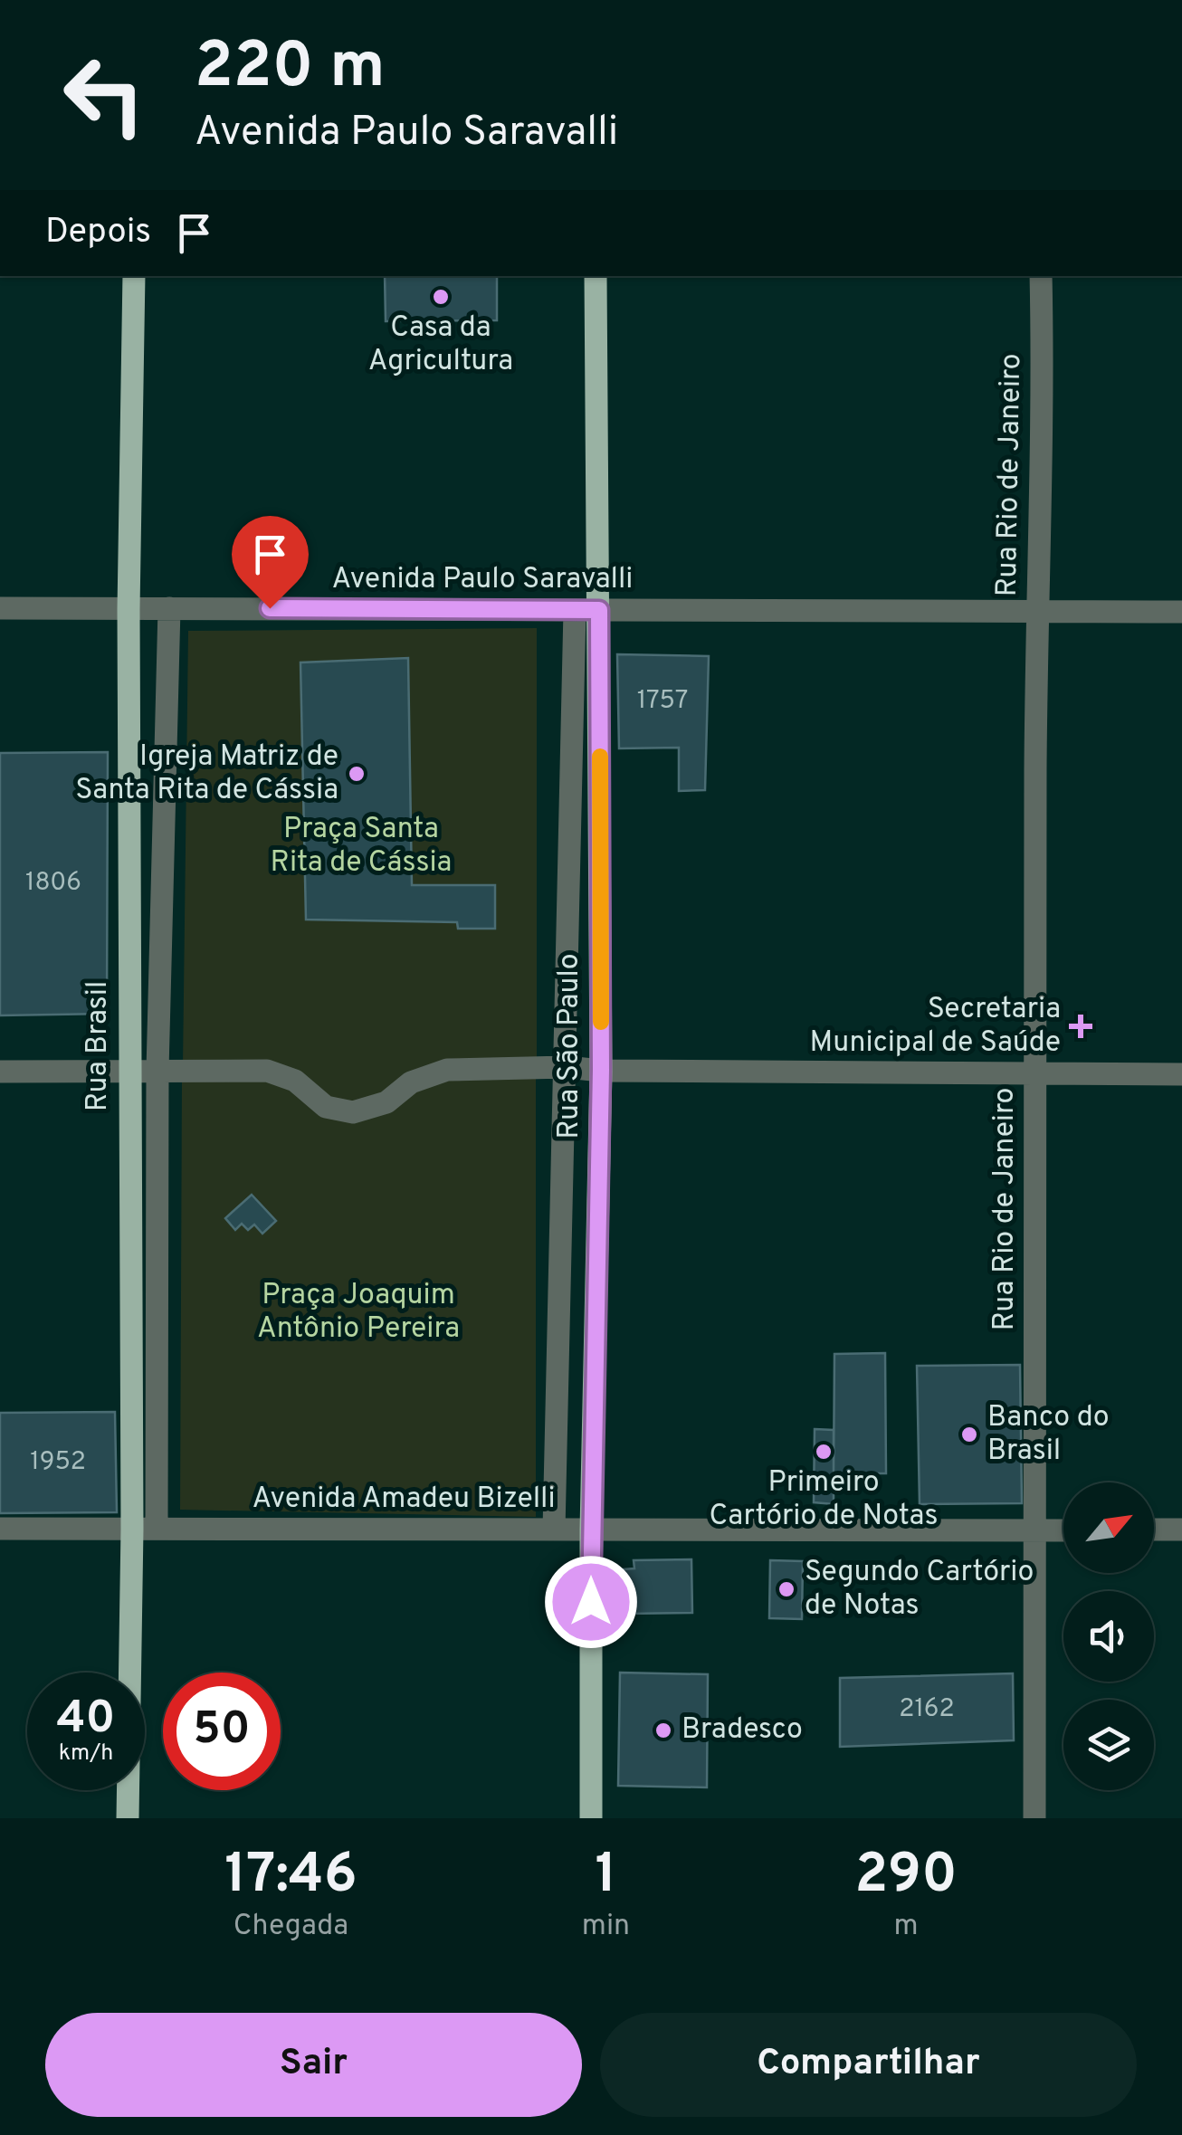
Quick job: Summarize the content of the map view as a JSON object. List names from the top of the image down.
{
  "streets": {
    "main road": ["Rua Brasil", "Rua São Paulo"],
    "street": ["Rua Rio de Janeiro", "Avenida Paulo Saravalli", "Avenida Amadeu Bizelli"]
  },
  "crossings": [
    ["Rua Rio de Janeiro", "Avenida Paulo Saravalli"],
    ["Rua Rio de Janeiro", "Avenida Amadeu Bizelli"],
    ["Avenida Paulo Saravalli", "Rua Brasil"],
    ["Avenida Paulo Saravalli", "Rua São Paulo"],
    ["Rua Brasil", "Avenida Amadeu Bizelli"],
    ["Rua São Paulo", "Avenida Amadeu Bizelli"]
  ],
  "parks": ["Praça Santa Rita de Cássia", "Praça Joaquim Antônio Pereira"],
  "places": {
    "other": [
      "Casa da Agricultura",
      "Igreja Matriz de Santa Rita de Cássia",
      "Banco do Brasil",
      "Primeiro Cartório de Notas",
      "Segundo Cartório de Notas",
      "Bradesco"
    ],
    "health": ["Secretaria Municipal de Saúde"]
  },
  "house_numbers": [
    "1757",
    "1806",
    "1952",
    "2162"
  ],
  "north": "top right",
  "page": {
    "turn": ["220 m", "Avenida Paulo Saravalli"],
    "then": "Depois",
    "speed": "40 km/h",
    "limit": "50",
    "eta": [
      "17:46",
      "Chegada",
      "1",
      "min",
      "290",
      "m"
    ],
    "buttons": ["Sair", "Compartilhar"]
  }
}
